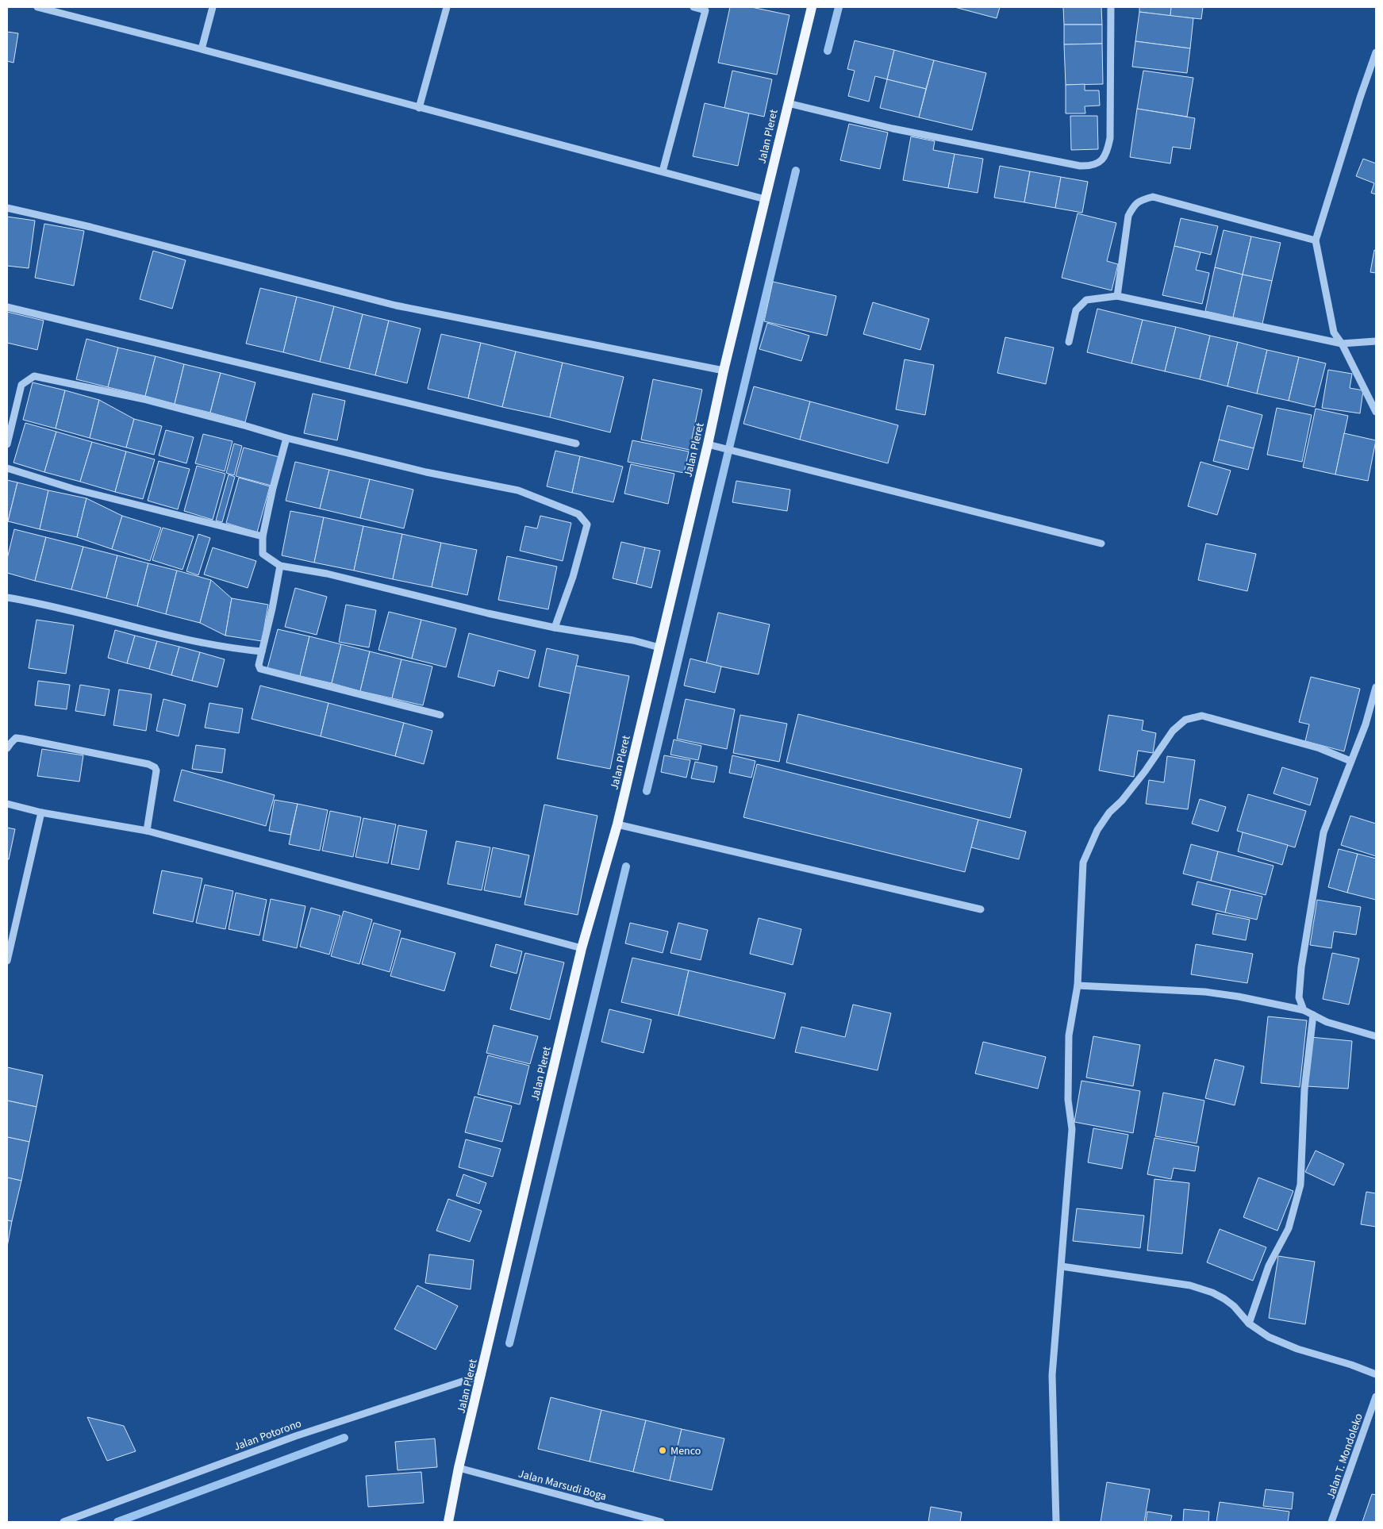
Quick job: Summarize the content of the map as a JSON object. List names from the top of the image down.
{
  "streets": {
    "main road": ["Jalan Pleret"],
    "street": ["Jalan Potorono", "Jalan T. Mondoleko", "Jalan Marsudi Boga"]
  },
  "crossings": [
    ["Jalan Pleret", "Jalan Potorono"],
    ["Jalan Pleret", "Jalan Marsudi Boga"]
  ],
  "places": ["Menco"]
}
